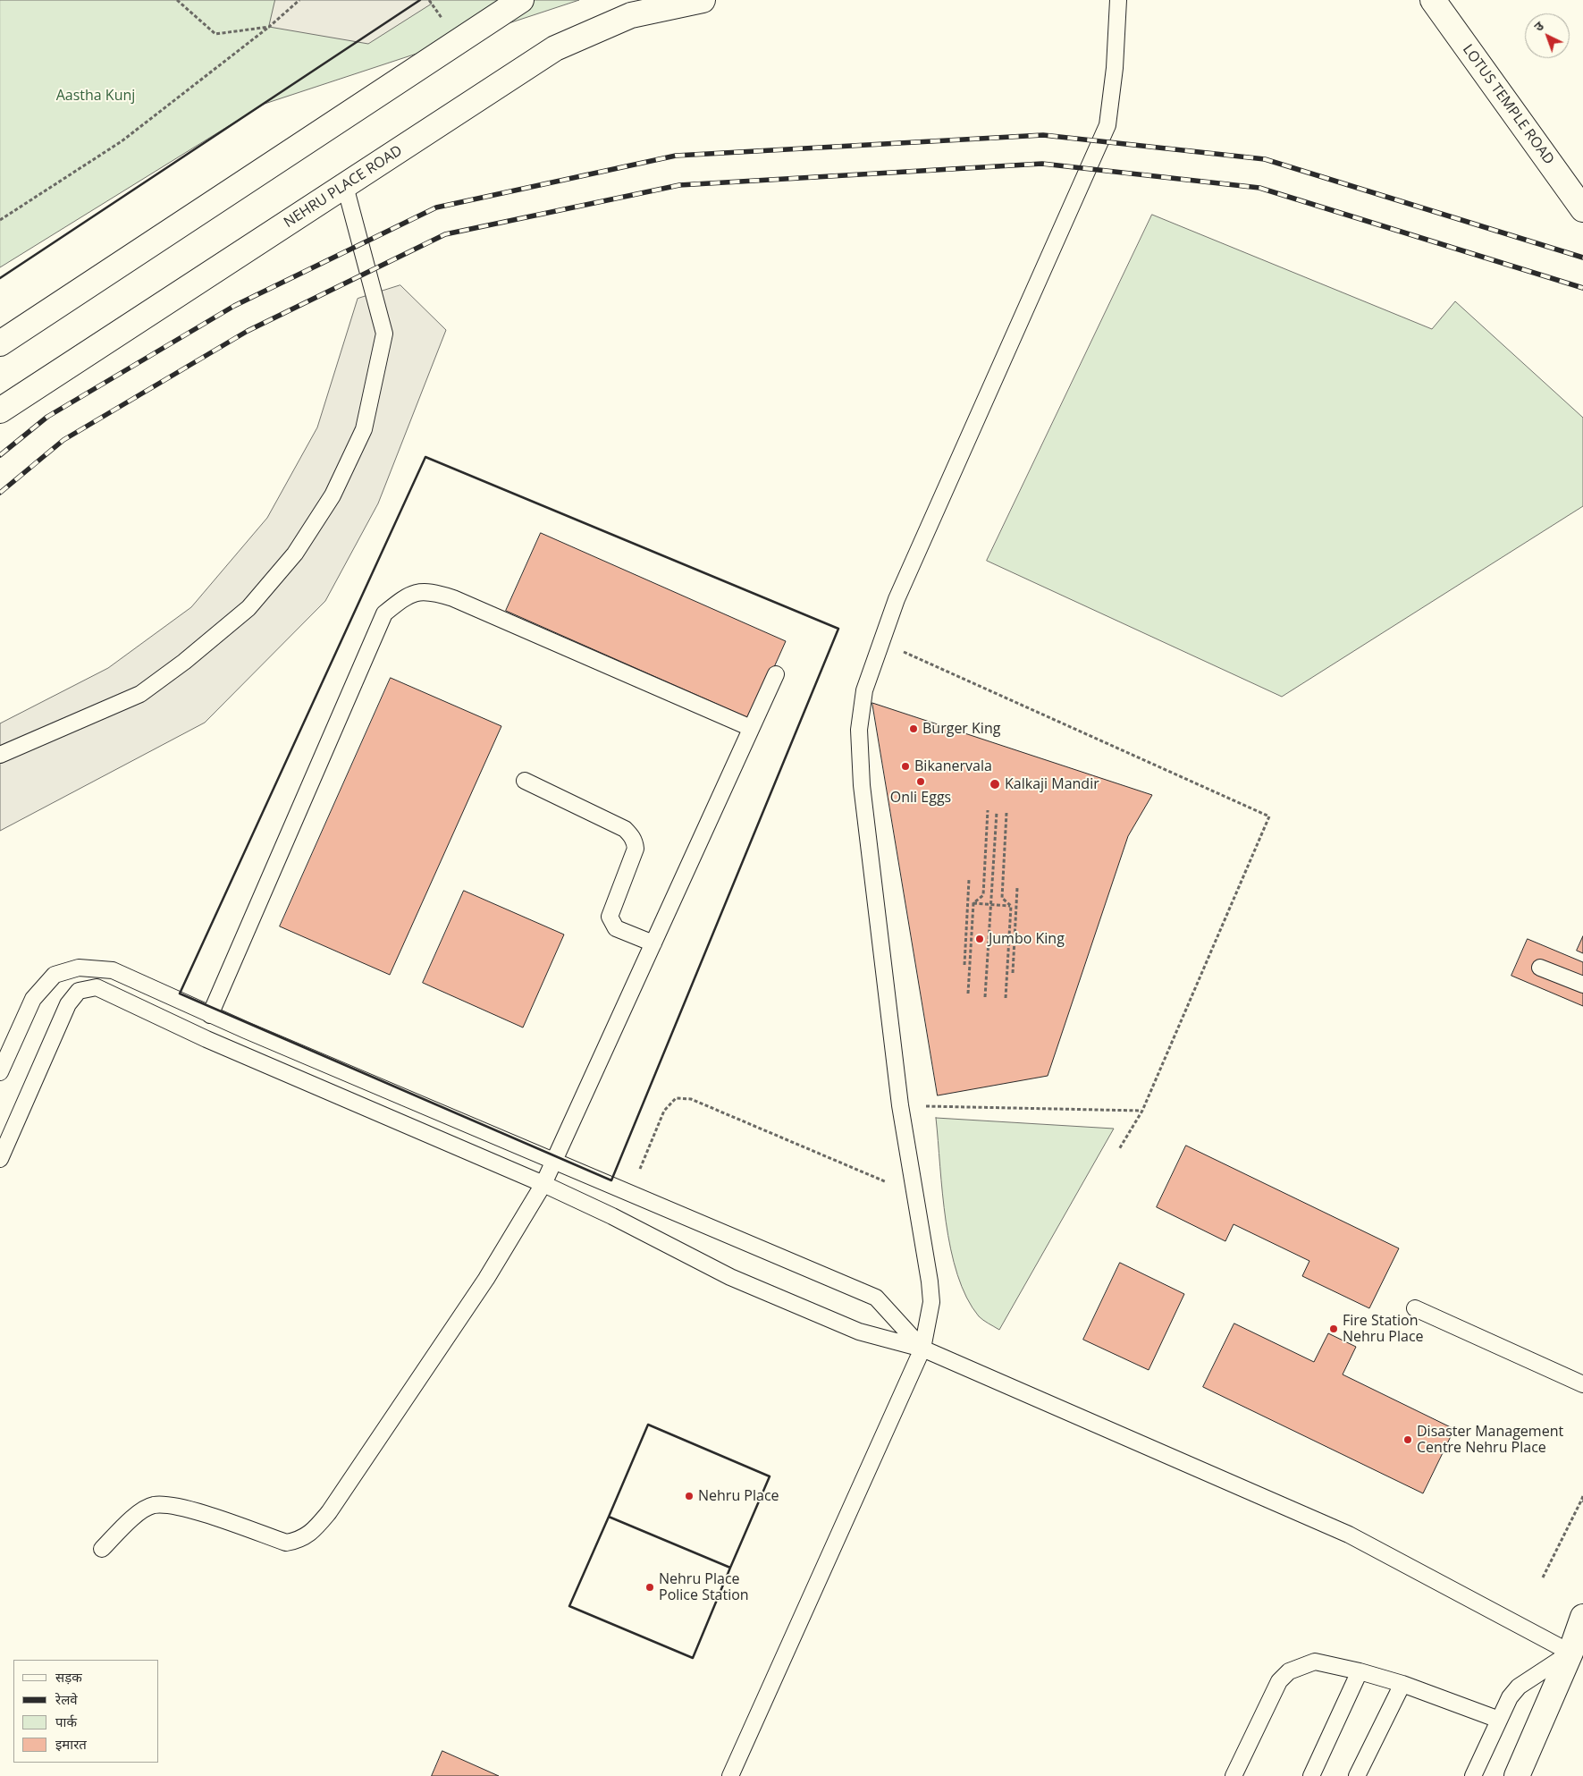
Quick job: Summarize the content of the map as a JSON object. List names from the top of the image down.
{
  "streets": {
    "street": ["LOTUS TEMPLE ROAD", "NEHRU PLACE ROAD"]
  },
  "parks": ["Aastha Kunj"],
  "places": [
    "Burger King",
    "Bikanervala",
    "Onli Eggs",
    "Kalkaji Mandir",
    "Jumbo King",
    "Fire Station Nehru Place",
    "Disaster Management Centre Nehru Place",
    "Nehru Place",
    "Nehru Place Police Station"
  ],
  "legend": [
    "सड़क",
    "रेलवे",
    "पार्क",
    "इमारत"
  ],
  "north": "top left"
}
